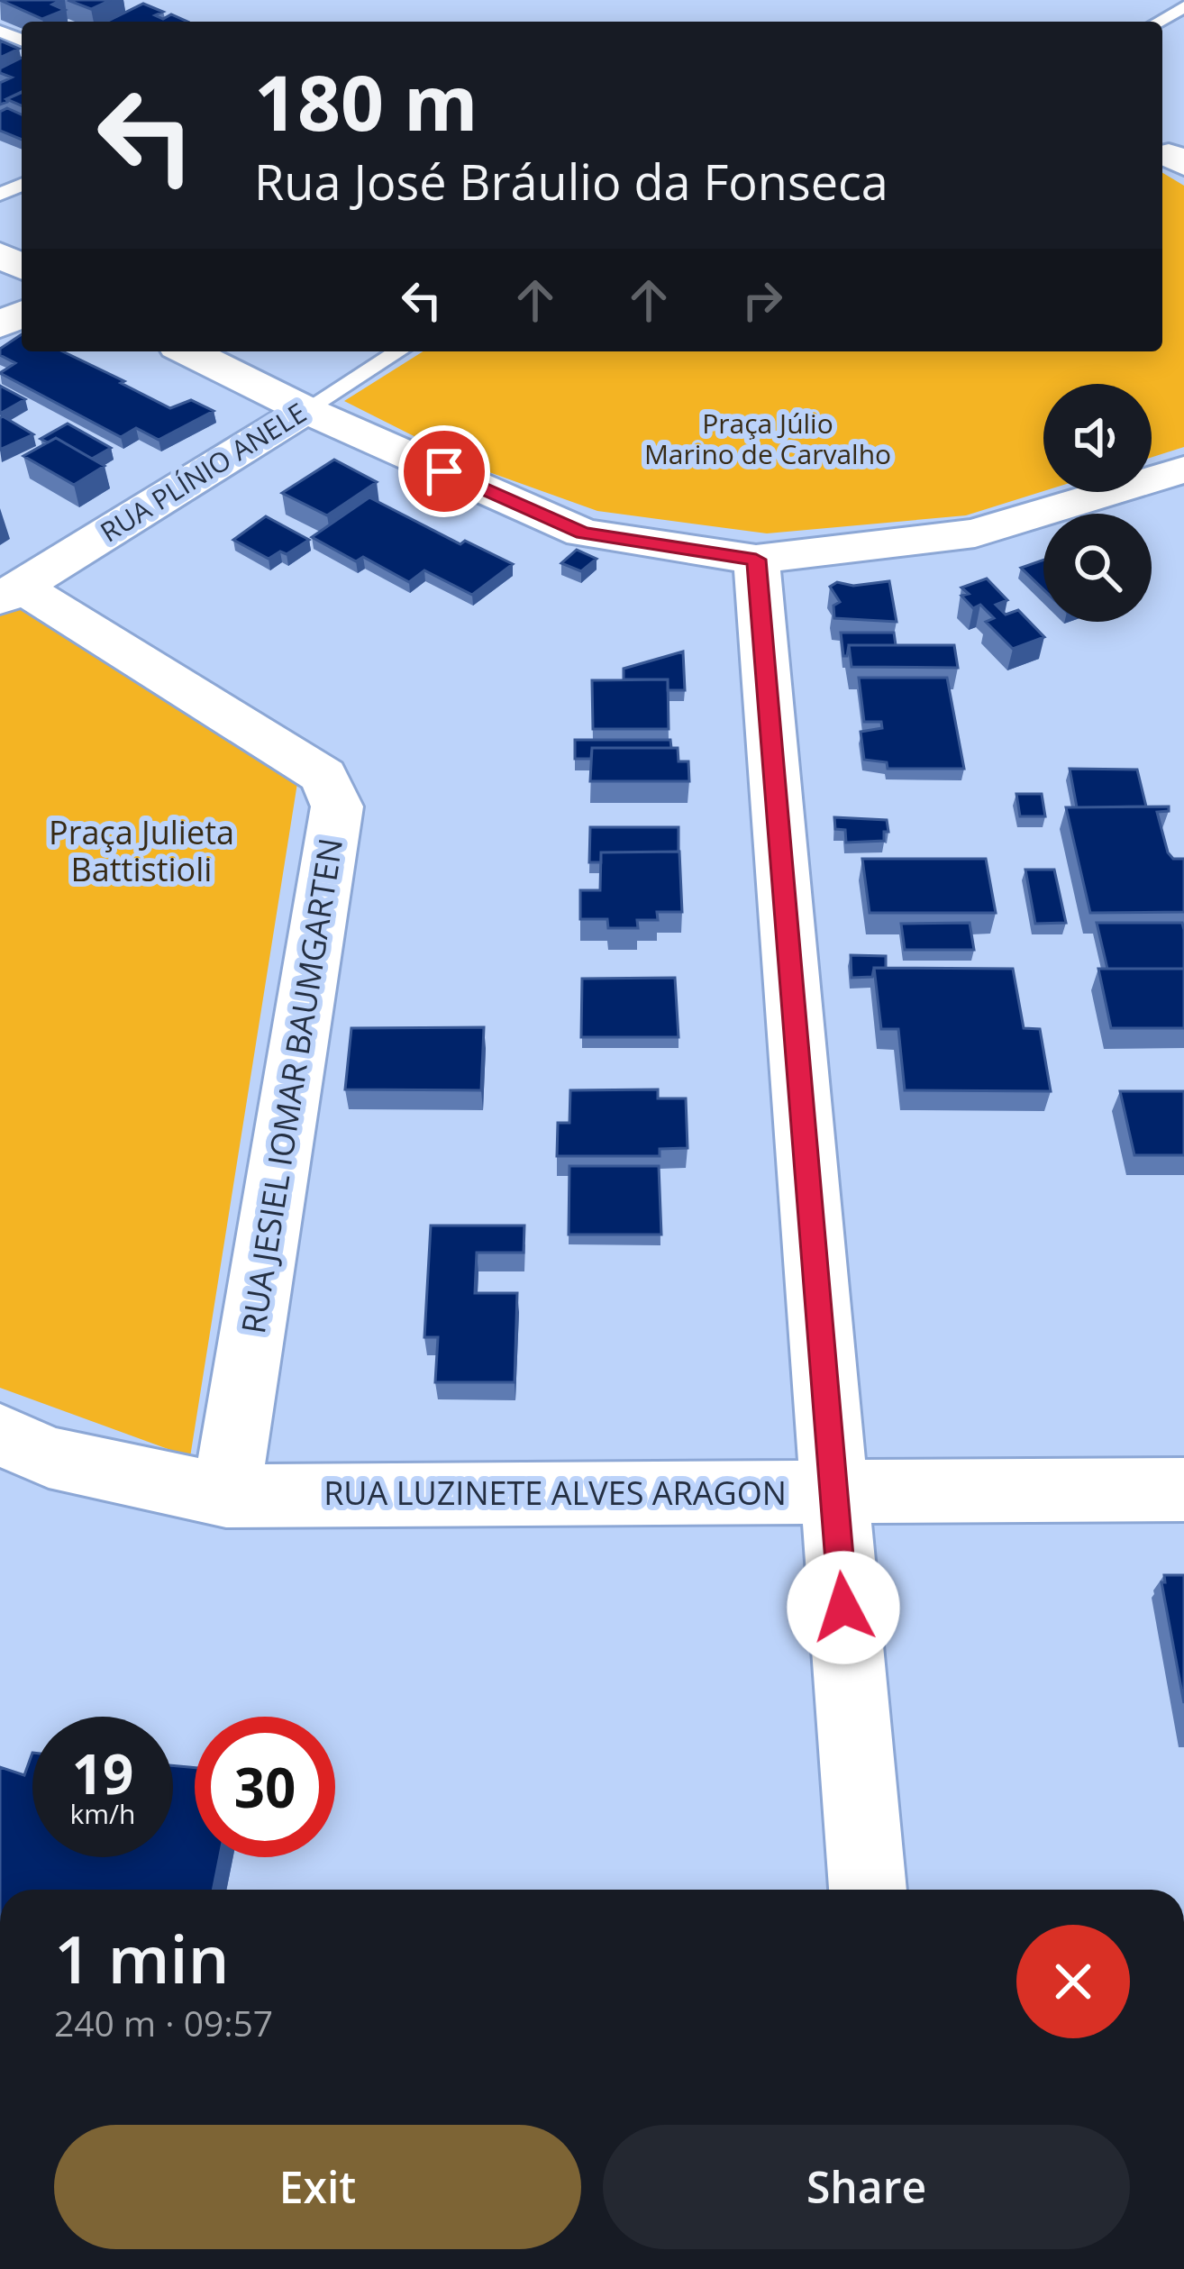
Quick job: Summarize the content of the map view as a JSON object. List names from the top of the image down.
{
  "streets": {
    "street": ["RUA PLÍNIO ANELE", "RUA JESIEL IOMAR BAUMGARTEN", "RUA LUZINETE ALVES ARAGON"]
  },
  "crossings": [
    ["RUA PLÍNIO ANELE", "RUA JESIEL IOMAR BAUMGARTEN"],
    ["RUA JESIEL IOMAR BAUMGARTEN", "RUA LUZINETE ALVES ARAGON"]
  ],
  "parks": ["Praça Júlio Marino de Carvalho", "Praça Julieta Battistioli"],
  "page": {
    "turn": ["180 m", "Rua José Bráulio da Fonseca"],
    "speed": "19 km/h",
    "limit": "30",
    "heading": ["1 min", "240 m · 09:57"],
    "buttons": ["Exit", "Share"]
  }
}
